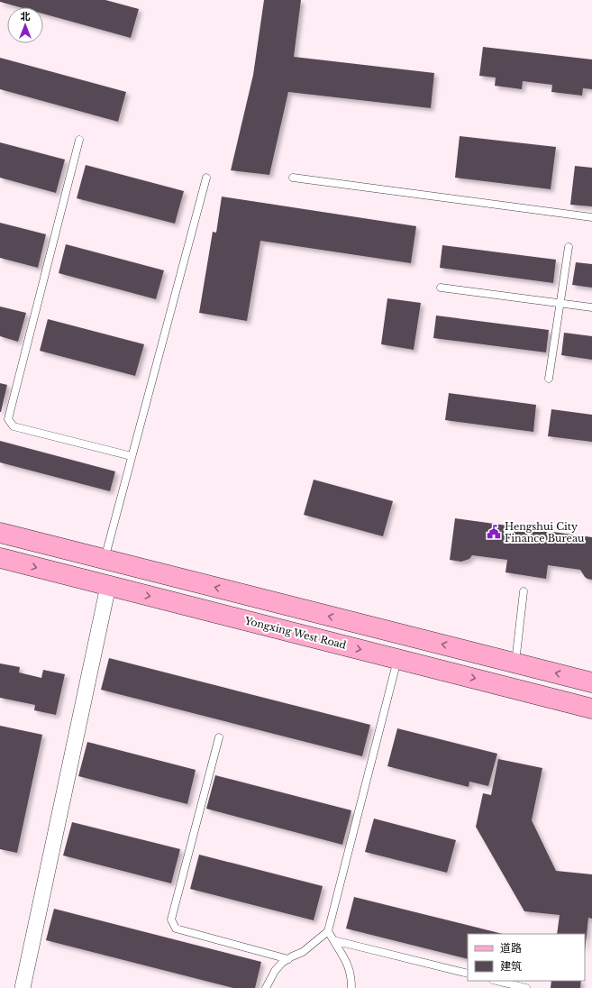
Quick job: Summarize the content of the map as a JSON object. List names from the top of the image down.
{
  "streets": {
    "main road": ["Yongxing West Road"]
  },
  "places": {
    "public building": ["Hengshui City Finance Bureau"]
  },
  "legend": ["道路", "建筑"],
  "north": "top"
}
